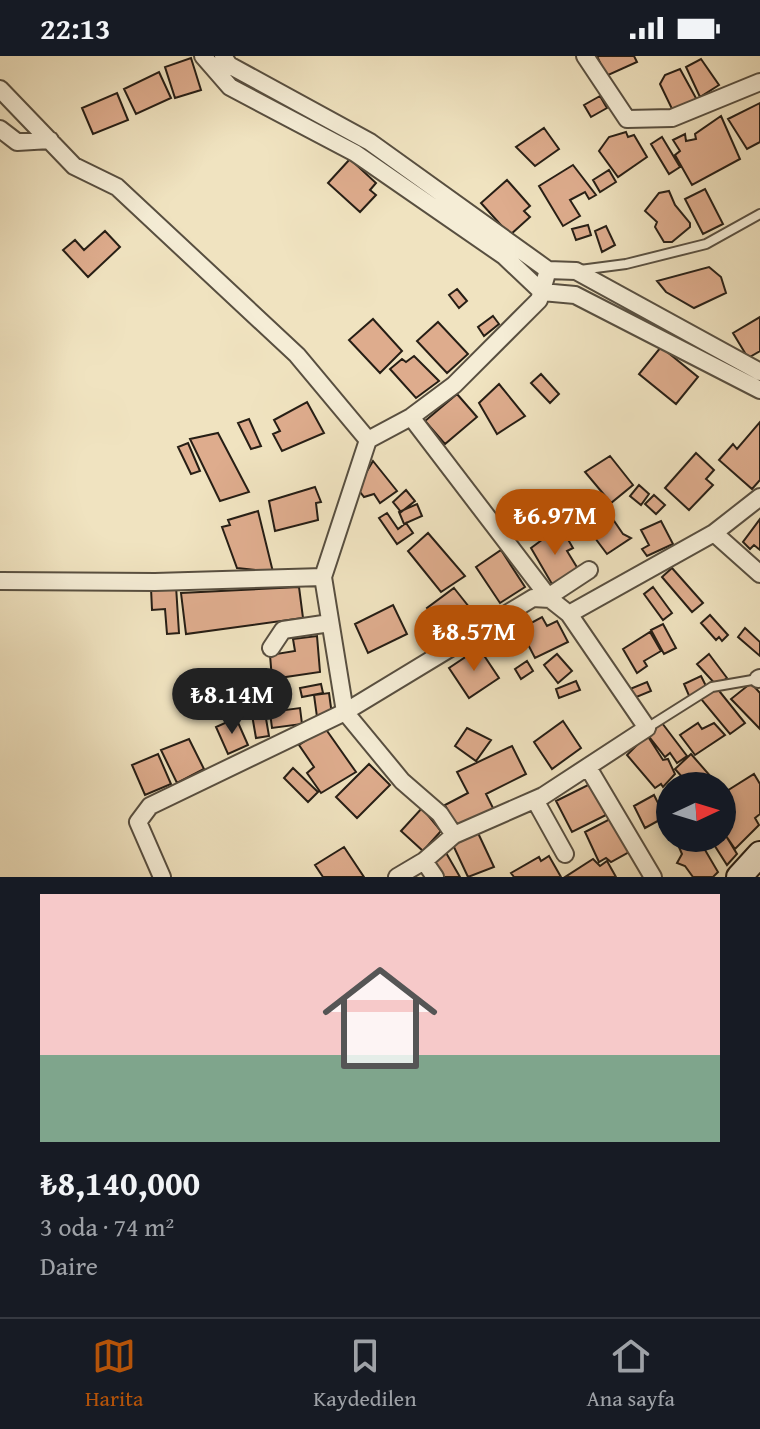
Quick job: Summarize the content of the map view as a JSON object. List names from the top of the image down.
{
  "north": "right",
  "page": {
    "status": "22:13",
    "price": ["₺6.97M", "₺8.57M", "₺8.14M"],
    "list": [
      {
        "name": "₺8,140,000",
        "note": "3 oda · 74 m² · Daire"
      }
    ],
    "tabs": ["Harita", "Kaydedilen", "Ana sayfa"]
  }
}
